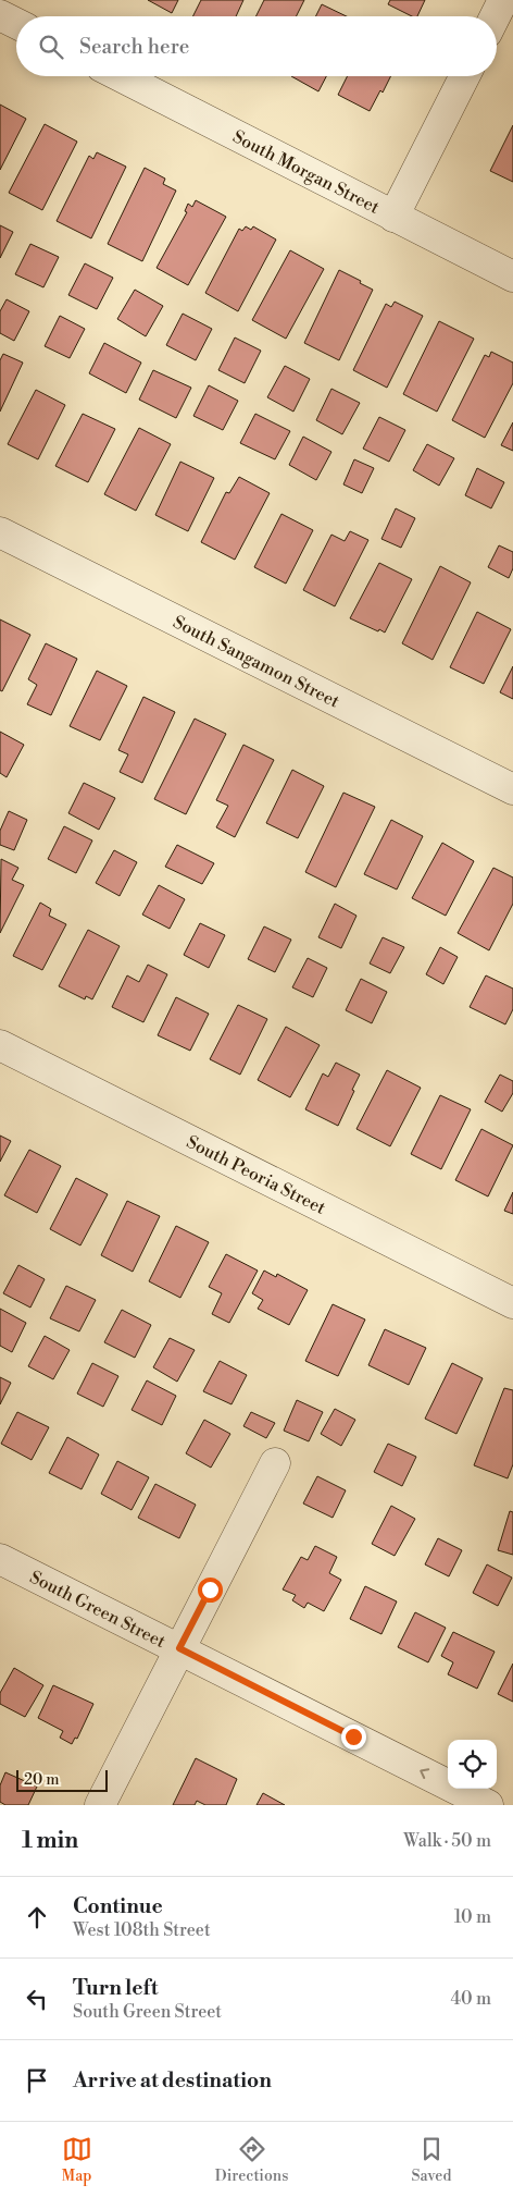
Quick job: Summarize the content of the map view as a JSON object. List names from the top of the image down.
{
  "streets": {
    "street": [
      "South Morgan Street",
      "South Sangamon Street",
      "South Peoria Street",
      "South Green Street"
    ]
  },
  "one_way": ["South Green Street"],
  "scale_bar": "20 m",
  "page": {
    "search": "Search here",
    "scale": "20 m",
    "heading": ["1 min", "Walk · 50 m"],
    "list": [
      ["Continue", "West 108th Street", "10 m"],
      ["Turn left", "South Green Street", "40 m"],
      "Arrive at destination"
    ],
    "nav": ["Map", "Directions", "Saved"]
  }
}
